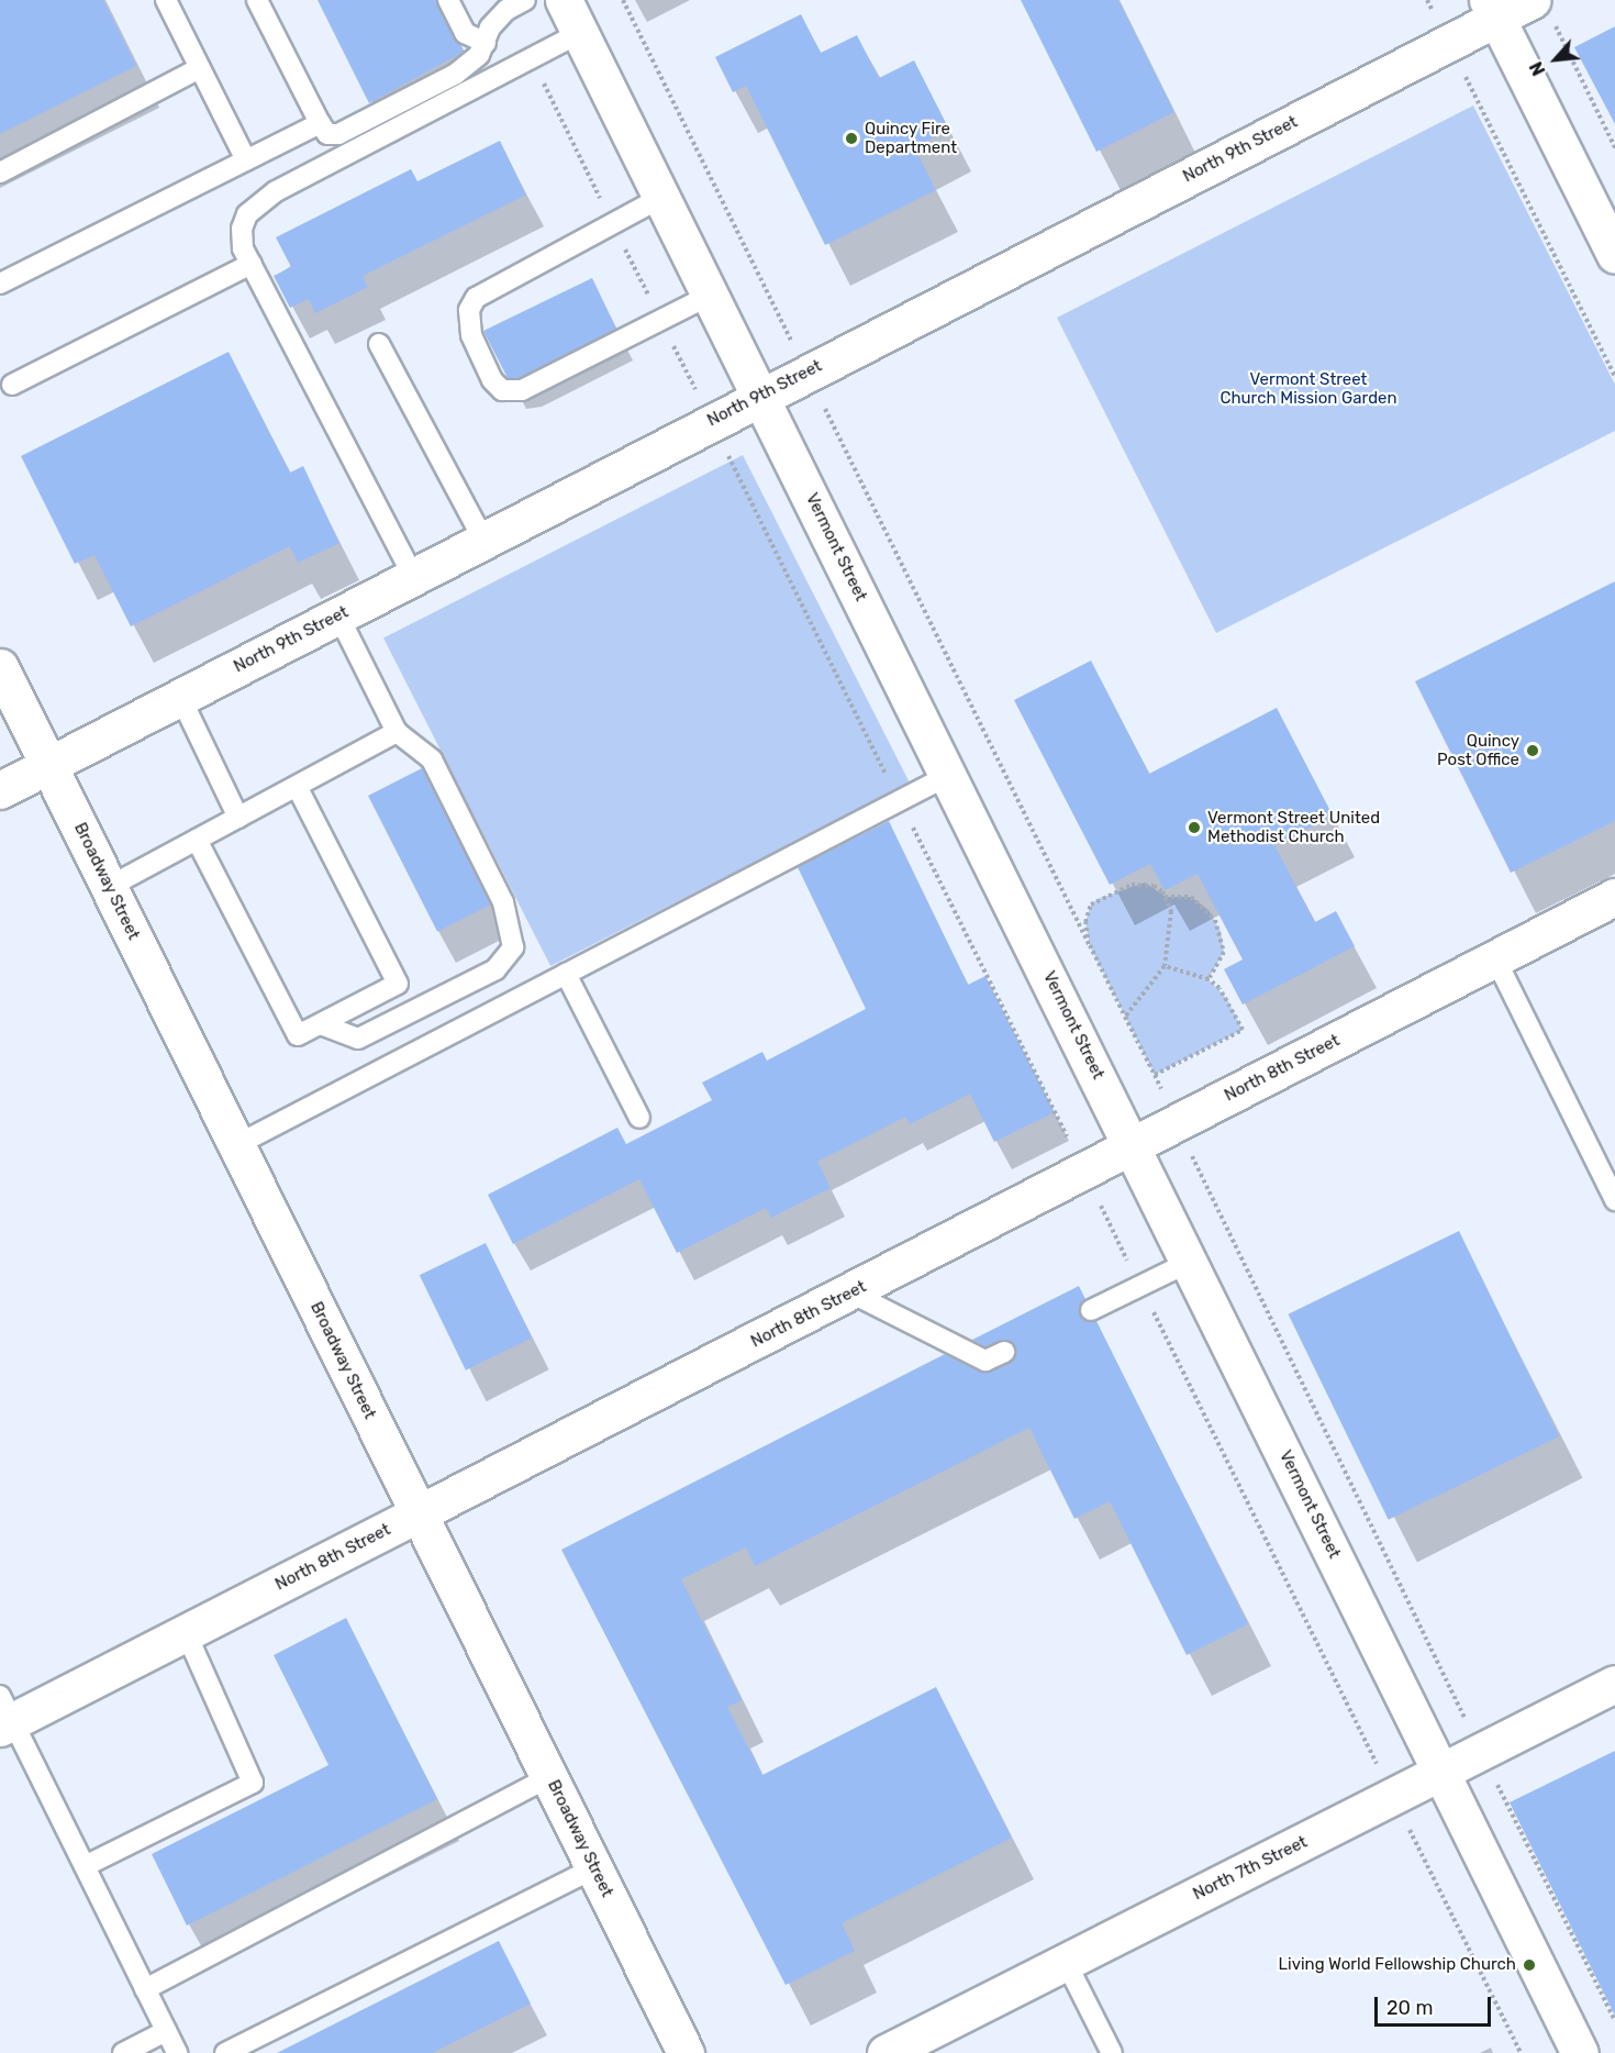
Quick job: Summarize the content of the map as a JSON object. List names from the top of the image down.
{
  "streets": {
    "street": [
      "North 9th Street",
      "Vermont Street",
      "Broadway Street",
      "North 8th Street",
      "North 7th Street"
    ]
  },
  "crossings": [
    ["North 9th Street", "Vermont Street"],
    ["North 9th Street", "Broadway Street"],
    ["Vermont Street", "North 8th Street"],
    ["Vermont Street", "North 7th Street"],
    ["Broadway Street", "North 8th Street"]
  ],
  "parks": ["Vermont Street Church Mission Garden"],
  "places": [
    "Quincy Fire Department",
    "Quincy Post Office",
    "Vermont Street United Methodist Church",
    "Living World Fellowship Church"
  ],
  "scale_bar": "20 m",
  "north": "bottom left"
}
